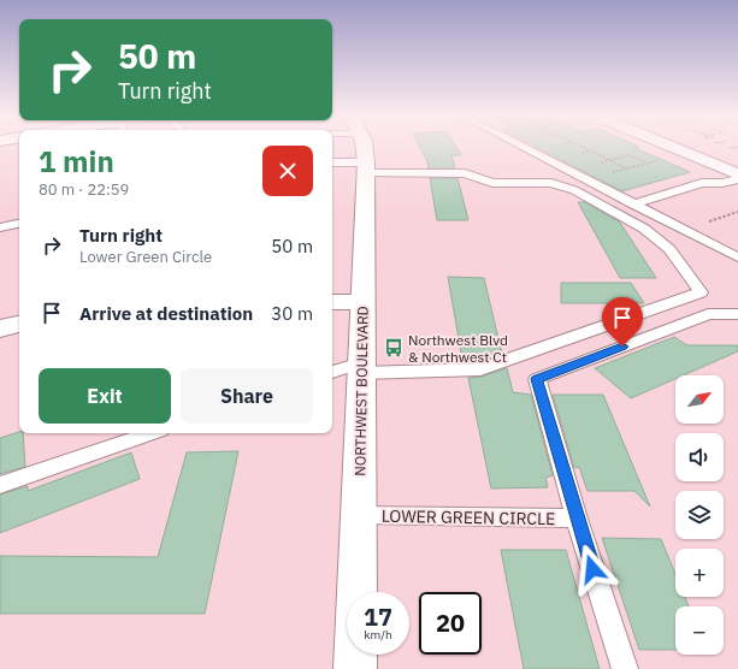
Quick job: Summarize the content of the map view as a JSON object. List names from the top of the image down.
{
  "streets": {
    "main road": ["NORTHWEST BOULEVARD"],
    "lane": ["LOWER GREEN CIRCLE"]
  },
  "crossings": [
    ["NORTHWEST BOULEVARD", "LOWER GREEN CIRCLE"]
  ],
  "places": {
    "bus stop": ["Northwest Blvd & Northwest Ct"]
  },
  "north": "top right",
  "page": {
    "turn": ["50 m", "Turn right"],
    "heading": ["1 min", "80 m · 22:59"],
    "list": [
      {
        "name": "Turn right",
        "note": "Lower Green Circle",
        "value": "50 m"
      },
      {
        "name": "Arrive at destination",
        "value": "30 m"
      }
    ],
    "buttons": ["Exit", "Share"],
    "map_buttons": ["+", "−"],
    "speed": "17 km/h",
    "limit": "20"
  }
}
